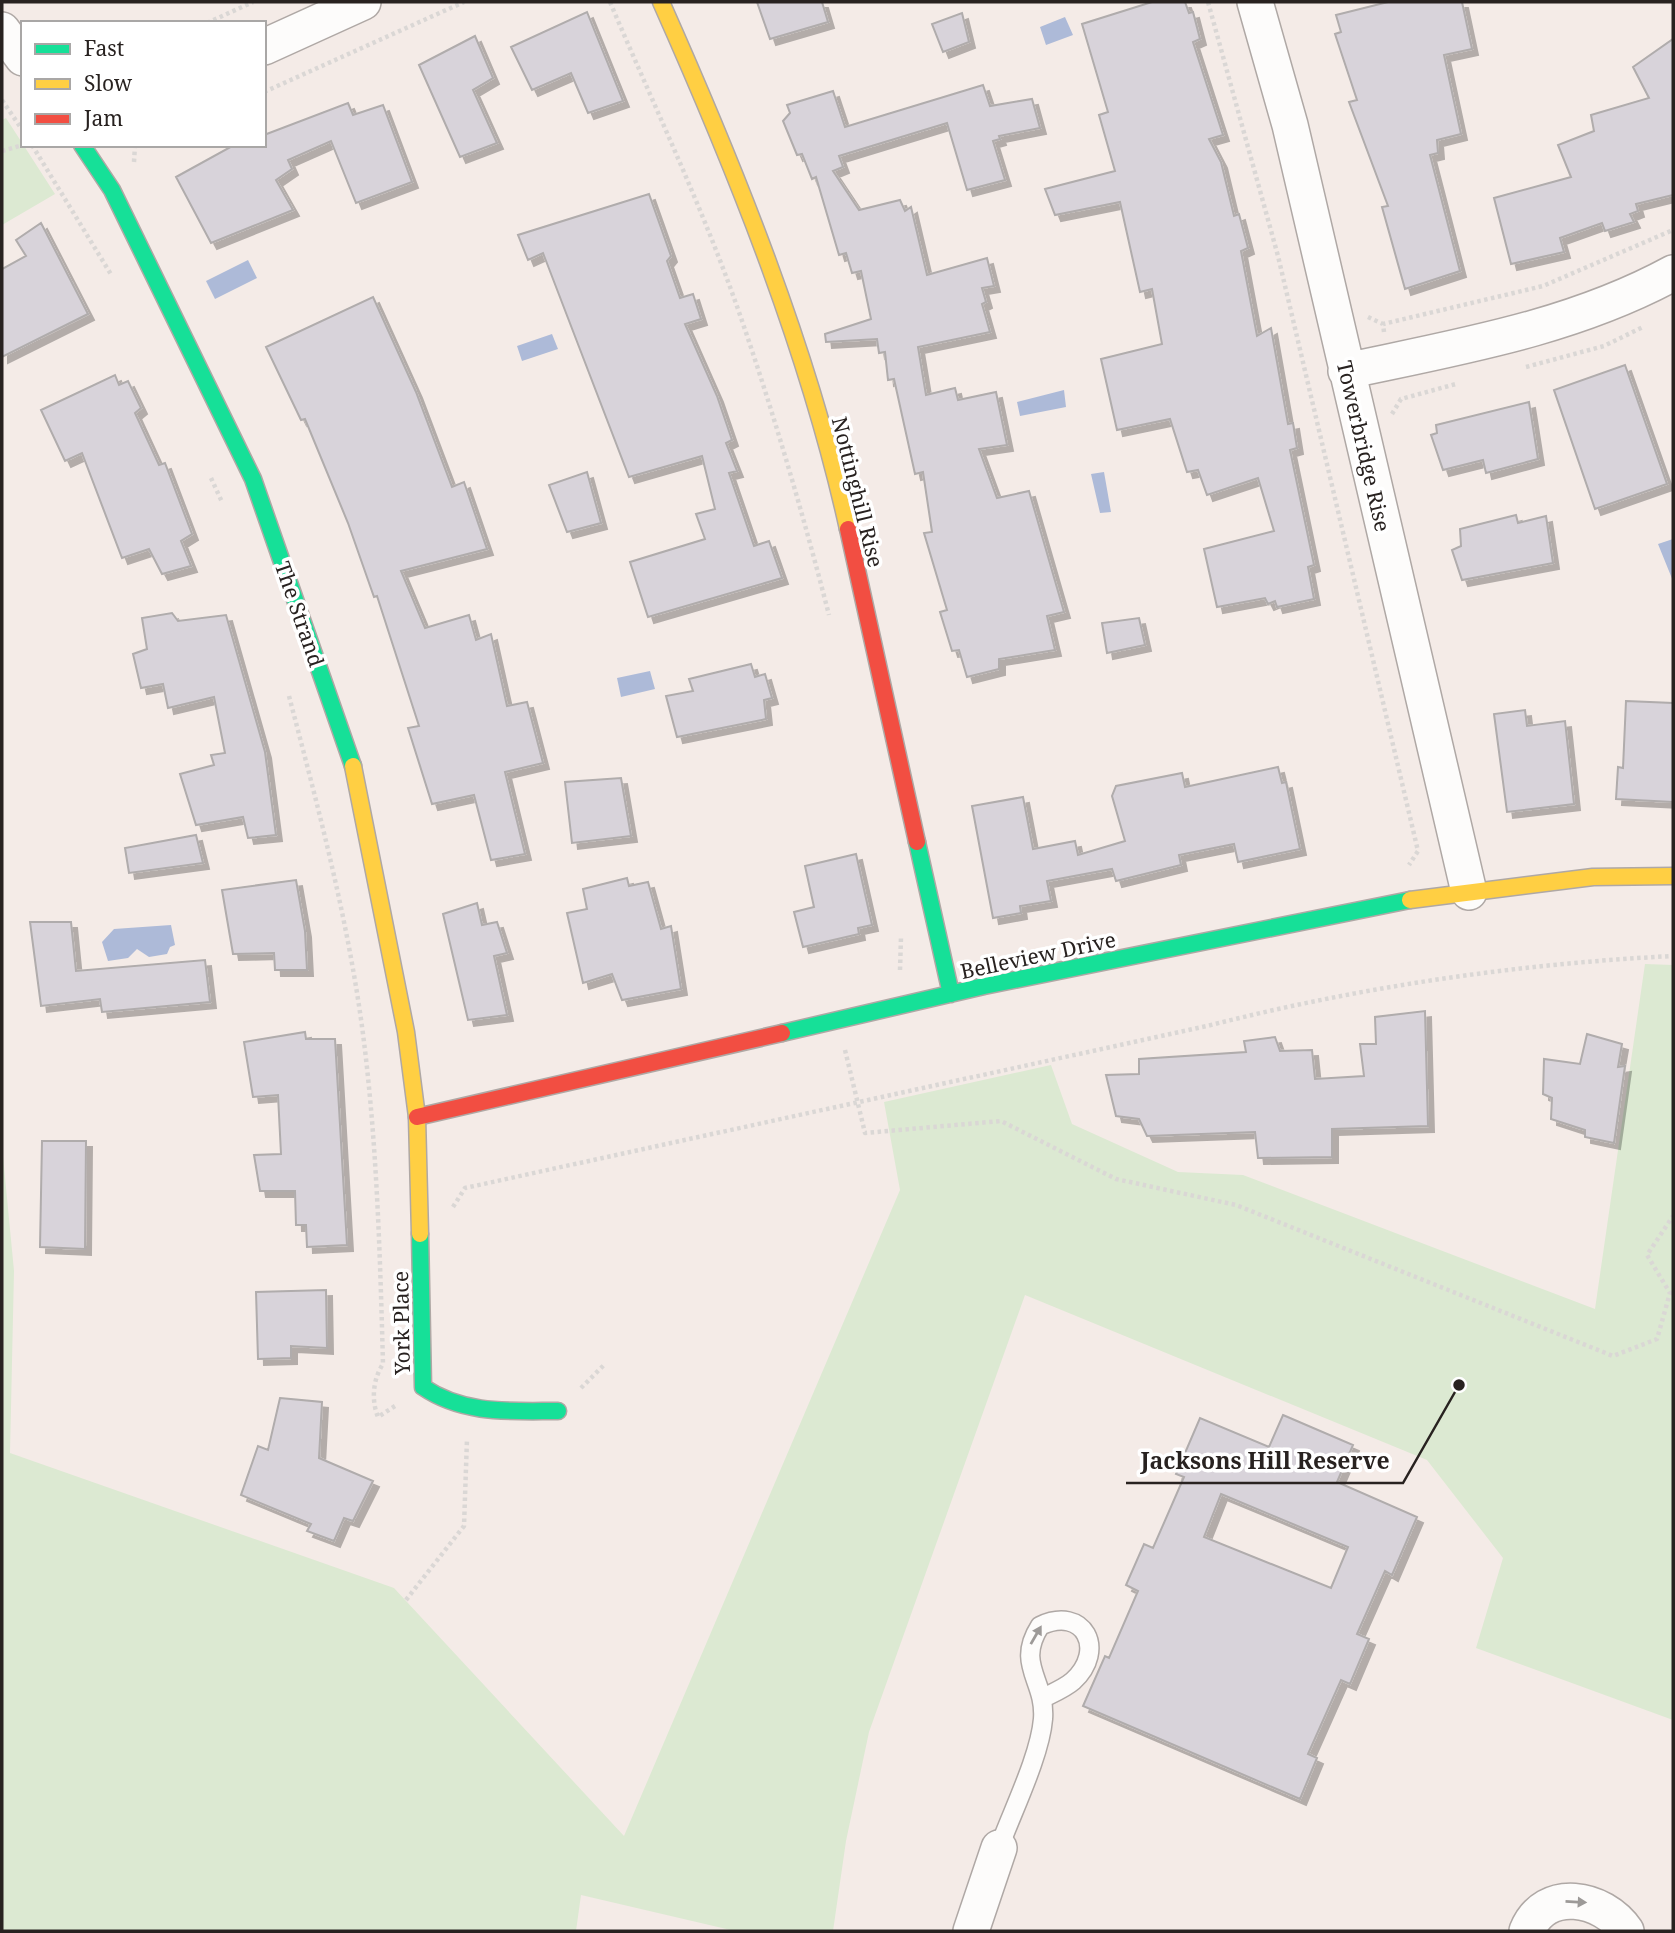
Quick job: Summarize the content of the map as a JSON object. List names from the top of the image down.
{
  "streets": {
    "street": [
      "Towerbridge Rise",
      "Nottinghill Rise",
      "The Strand",
      "Belleview Drive",
      "York Place"
    ]
  },
  "crossings": [
    ["Towerbridge Rise", "Belleview Drive"],
    ["Nottinghill Rise", "Belleview Drive"],
    ["The Strand", "Belleview Drive"],
    ["The Strand", "York Place"],
    ["Belleview Drive", "York Place"]
  ],
  "places": ["Jacksons Hill Reserve"],
  "legend": ["Fast", "Slow", "Jam"]
}
